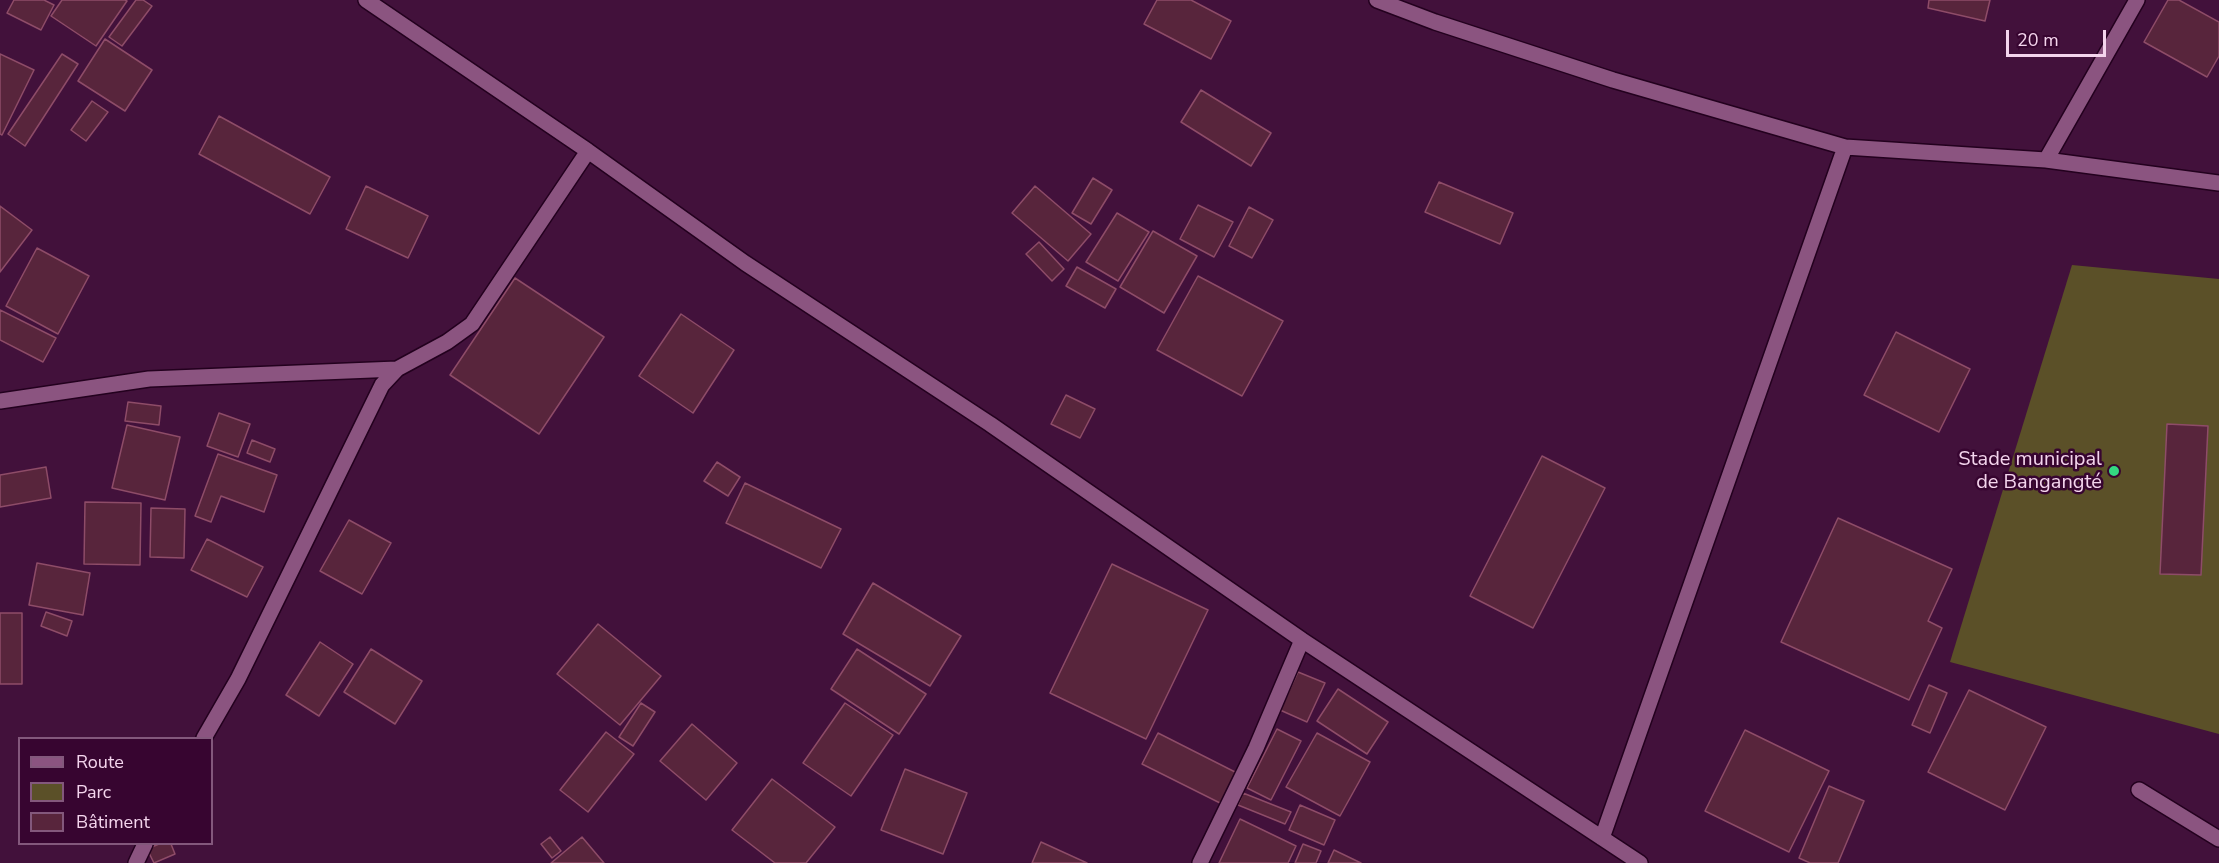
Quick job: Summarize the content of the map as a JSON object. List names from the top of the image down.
{
  "places": ["Stade municipal de Bangangté"],
  "legend": ["Route", "Parc", "Bâtiment"],
  "scale_bar": "20 m"
}
